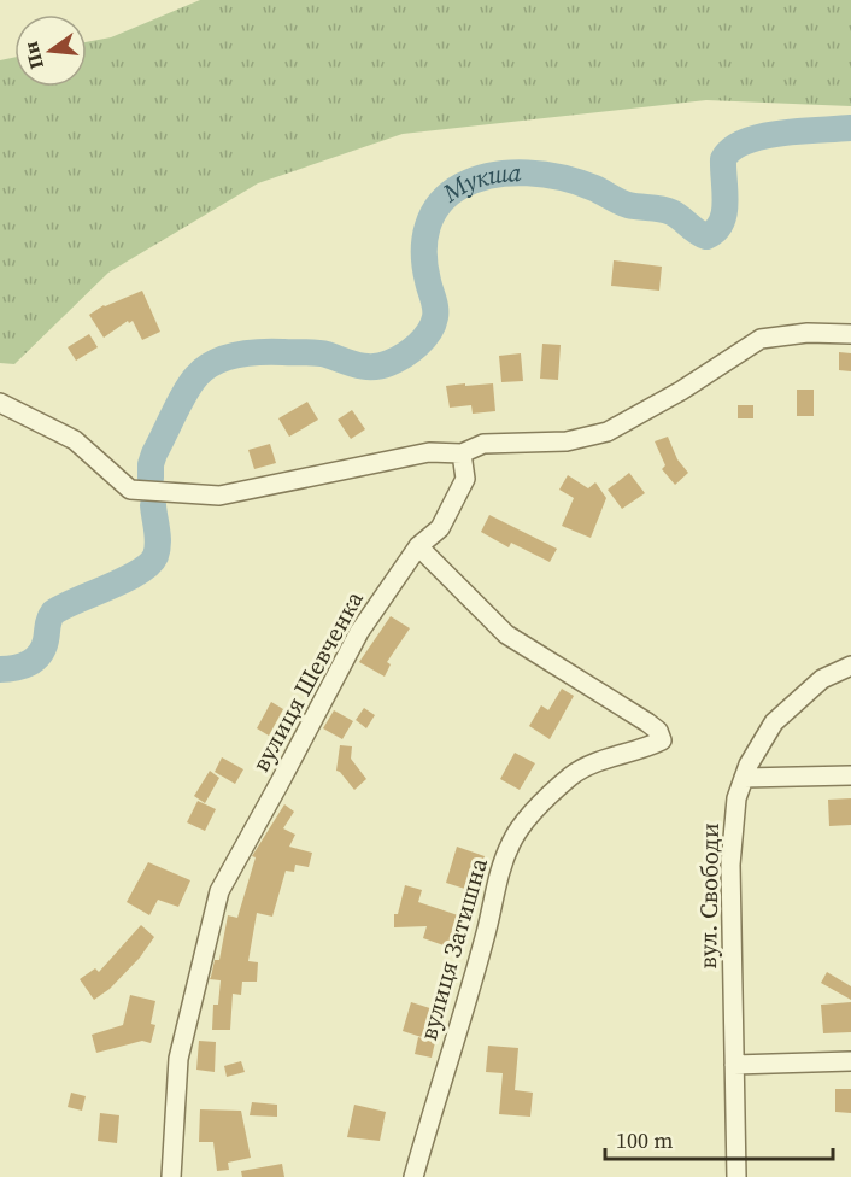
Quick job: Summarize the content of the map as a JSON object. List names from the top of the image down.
{
  "streets": {
    "street": ["вулиця Шевченка", "вул. Свободи", "вулиця Затишна"]
  },
  "crossings": [
    ["вулиця Шевченка", "вулиця Затишна"]
  ],
  "water": ["Мукша"],
  "scale_bar": "100 m",
  "north": "left"
}
